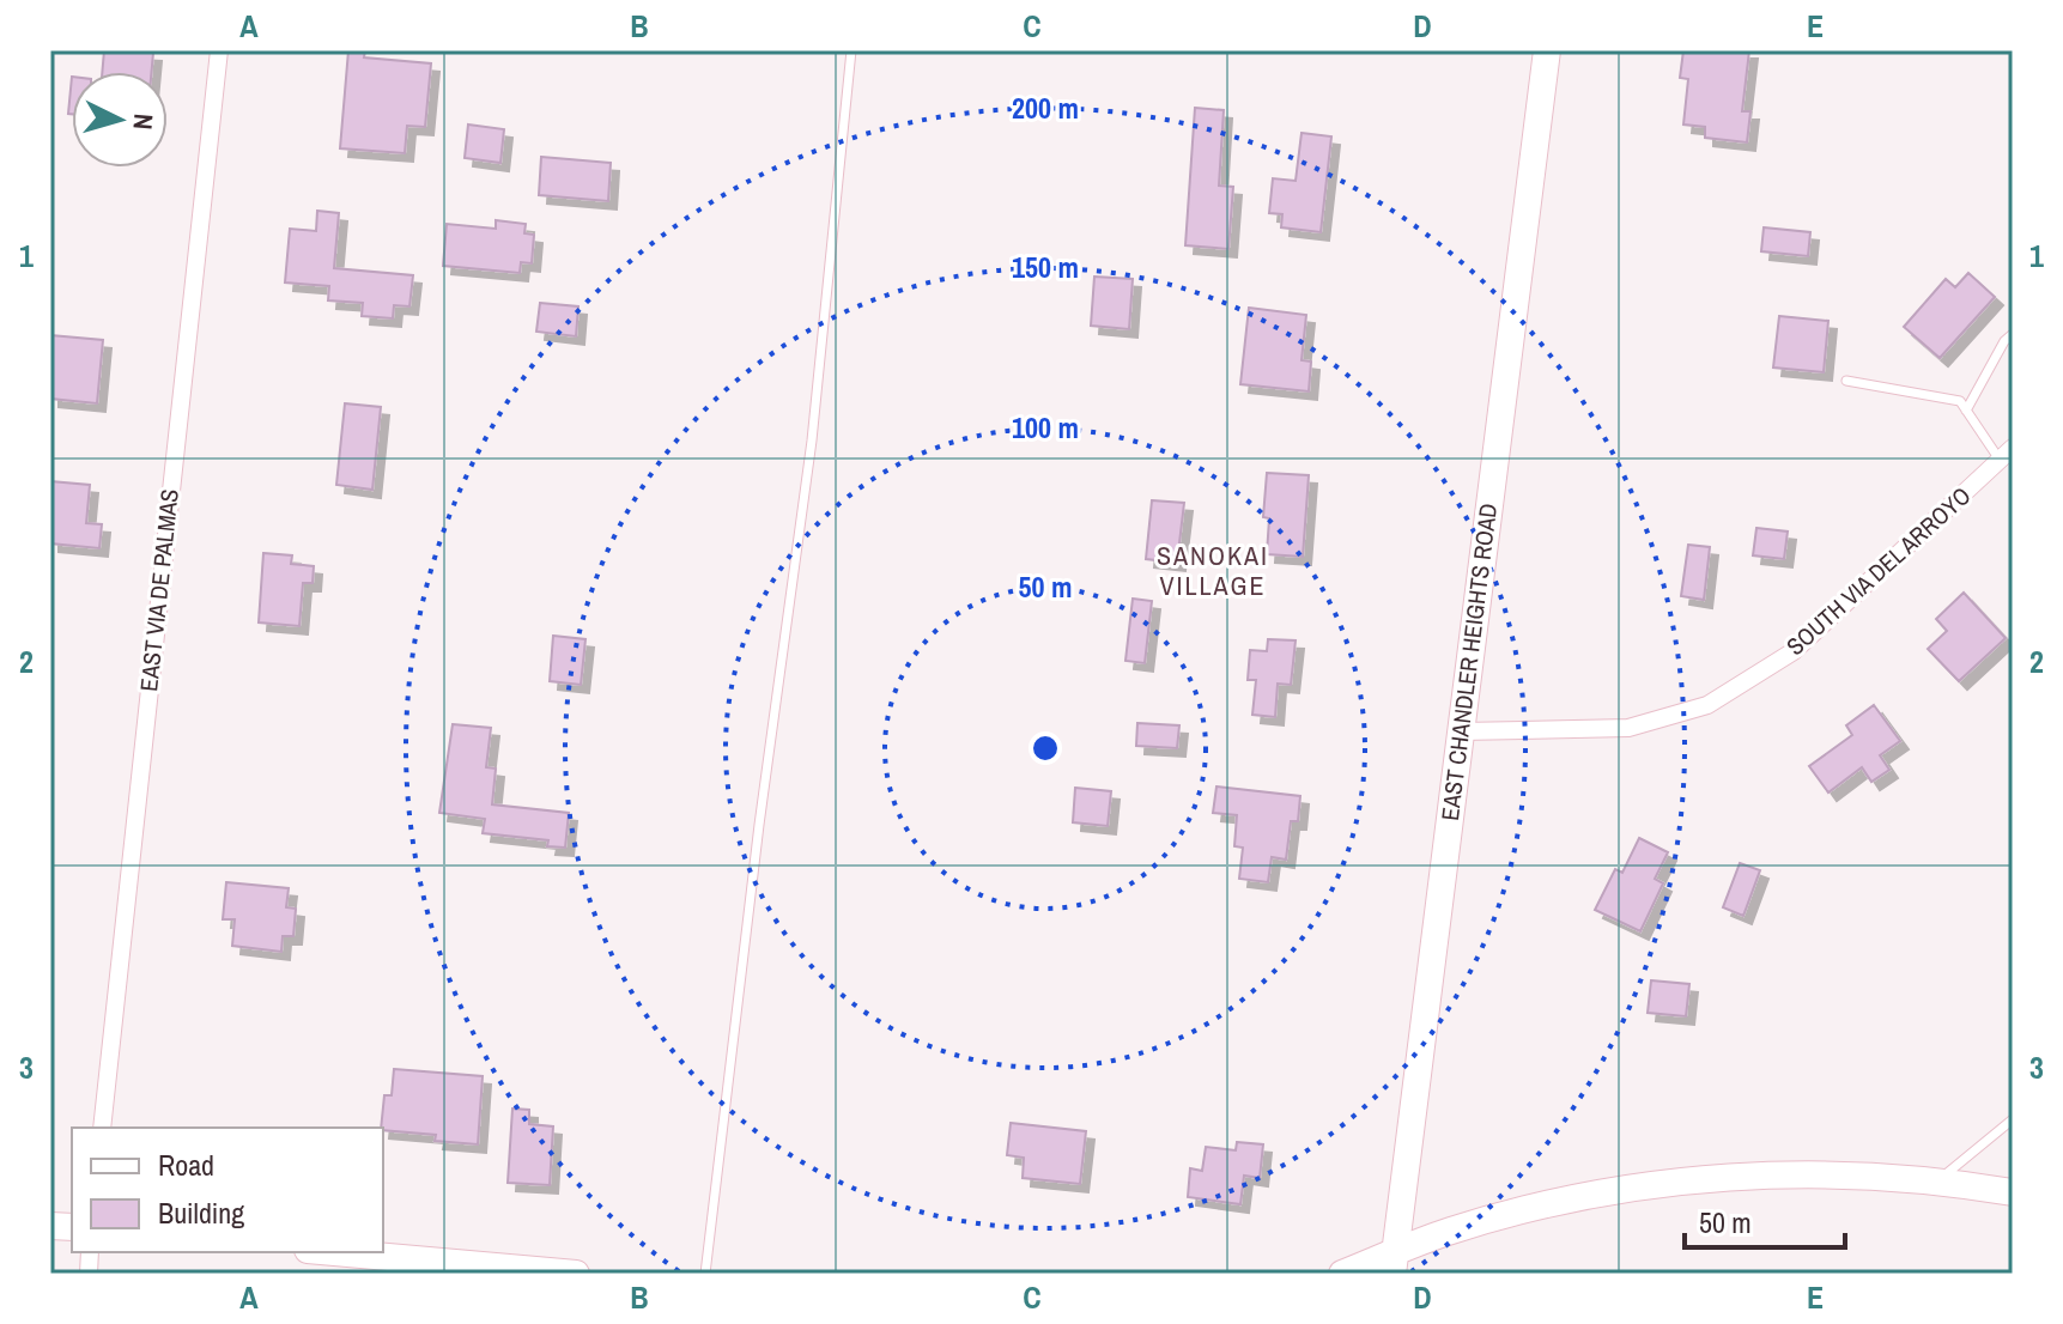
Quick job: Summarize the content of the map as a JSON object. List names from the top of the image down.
{
  "streets": {
    "main road": ["EAST CHANDLER HEIGHTS ROAD"],
    "street": ["SOUTH VIA DEL ARROYO", "EAST VIA DE PALMAS"]
  },
  "crossings": [
    ["SOUTH VIA DEL ARROYO", "EAST CHANDLER HEIGHTS ROAD"]
  ],
  "districts": ["SANOKAI VILLAGE"],
  "legend": ["Road", "Building"],
  "scale_bar": "50 m",
  "north": "right",
  "grid": {
    "columns": [
      "A",
      "B",
      "C",
      "D",
      "E"
    ],
    "rows": ["1", "2", "3"]
  },
  "rings": [
    "200 m",
    "150 m",
    "100 m",
    "50 m"
  ]
}
